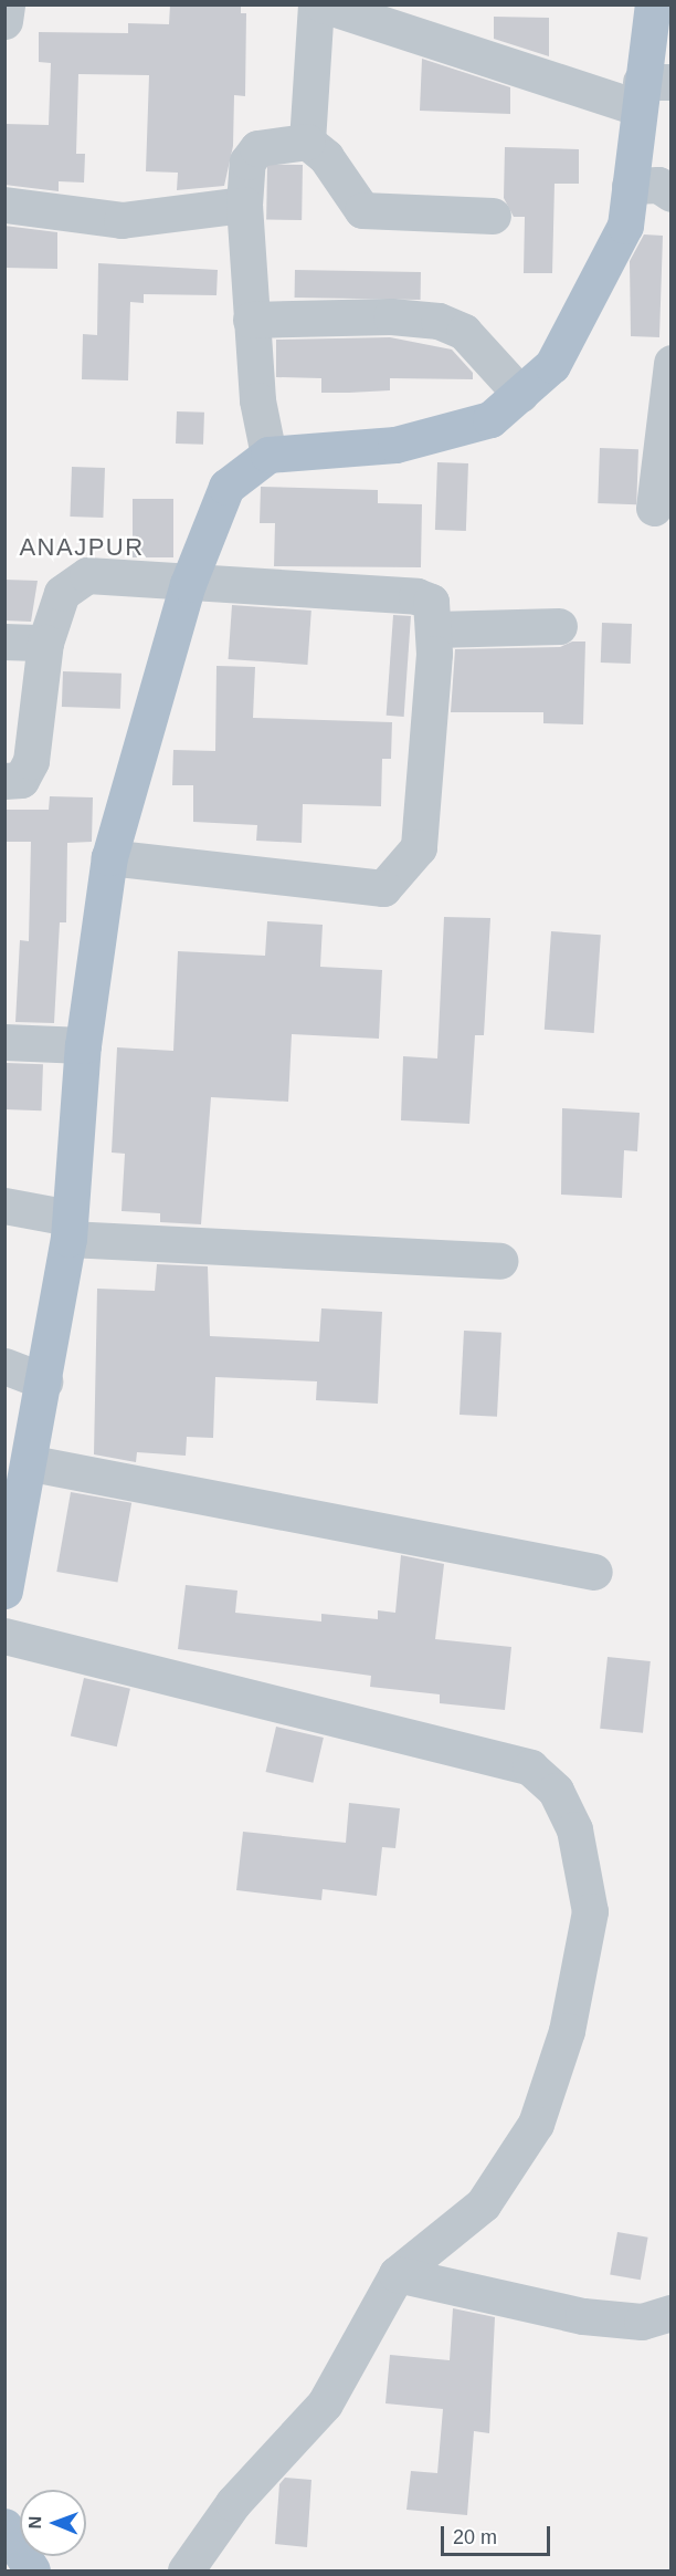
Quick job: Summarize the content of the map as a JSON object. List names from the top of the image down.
{
  "districts": ["ANAJPUR"],
  "scale_bar": "20 m",
  "north": "left"
}
